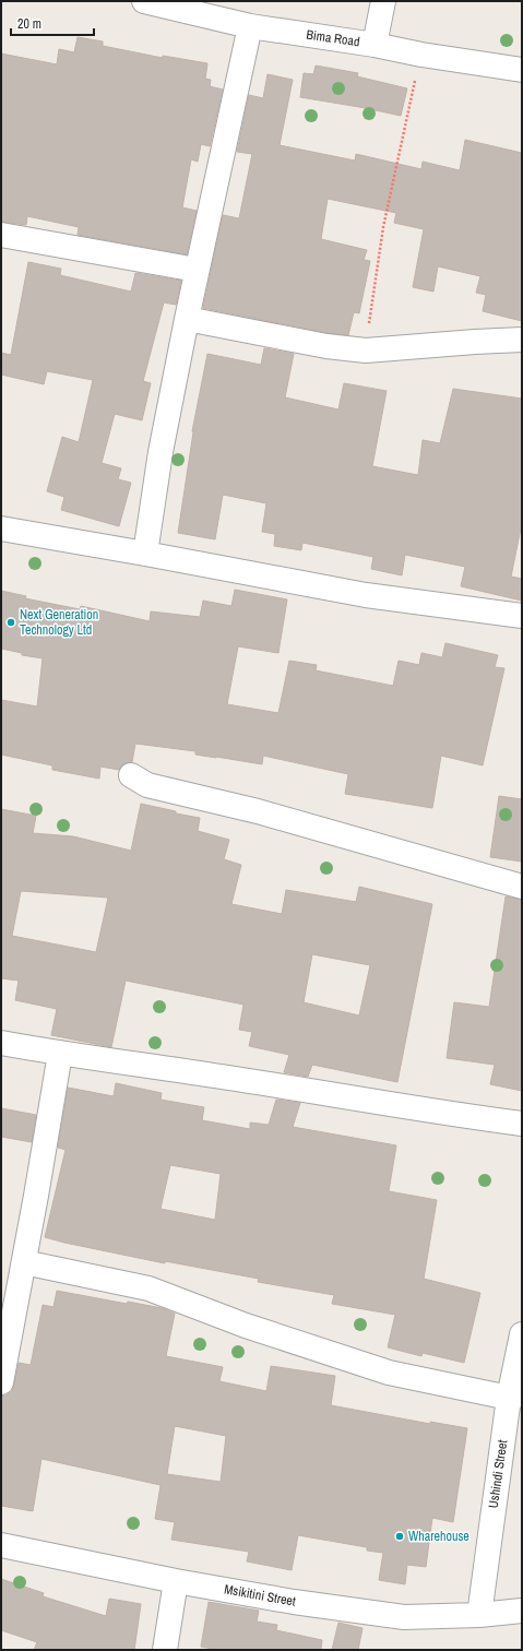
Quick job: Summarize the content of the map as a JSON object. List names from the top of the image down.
{
  "streets": {
    "street": ["Bima Road", "Ushindi Street", "Msikitini Street"]
  },
  "crossings": [
    ["Ushindi Street", "Msikitini Street"]
  ],
  "places": ["Next Generation Technology Ltd", "Wharehouse"],
  "scale_bar": "20 m"
}
